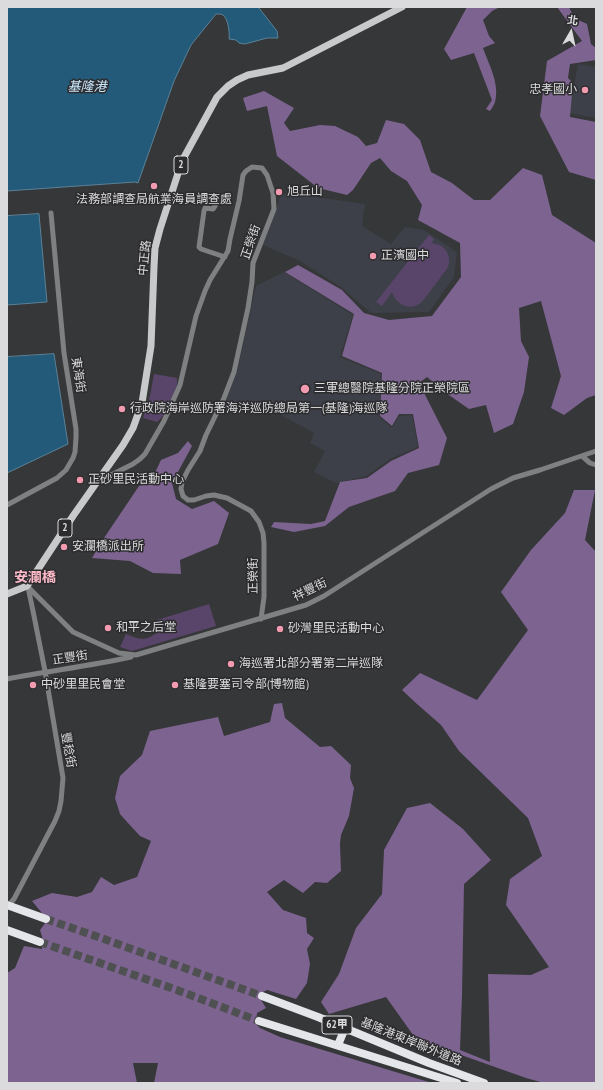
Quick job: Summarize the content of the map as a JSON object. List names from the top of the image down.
{
  "streets": {
    "highway": ["62甲", "基隆港東岸聯外道路"],
    "main road": ["2", "中正路"],
    "street": [
      "正榮街",
      "東海街",
      "祥豐街",
      "正豐街",
      "豐稔街"
    ]
  },
  "crossings": [
    ["正榮街", "中正路"],
    ["正榮街", "祥豐街"],
    ["中正路", "祥豐街"],
    ["中正路", "豐稔街"],
    ["祥豐街", "正豐街"],
    ["祥豐街", "豐稔街"],
    ["正豐街", "豐稔街"]
  ],
  "districts": ["安瀾橋"],
  "water": ["基隆港"],
  "places": [
    "忠孝國小",
    "法務部調查局航業海員調查處",
    "旭丘山",
    "正濱國中",
    "三軍總醫院基隆分院正榮院區",
    "行政院海岸巡防署海洋巡防總局第一(基隆)海巡隊",
    "正砂里民活動中心",
    "安瀾橋派出所",
    "和平之后堂",
    "砂灣里民活動中心",
    "海巡署北部分署第二岸巡隊",
    "中砂里里民會堂",
    "基隆要塞司令部(博物館)"
  ],
  "north": "top"
}
